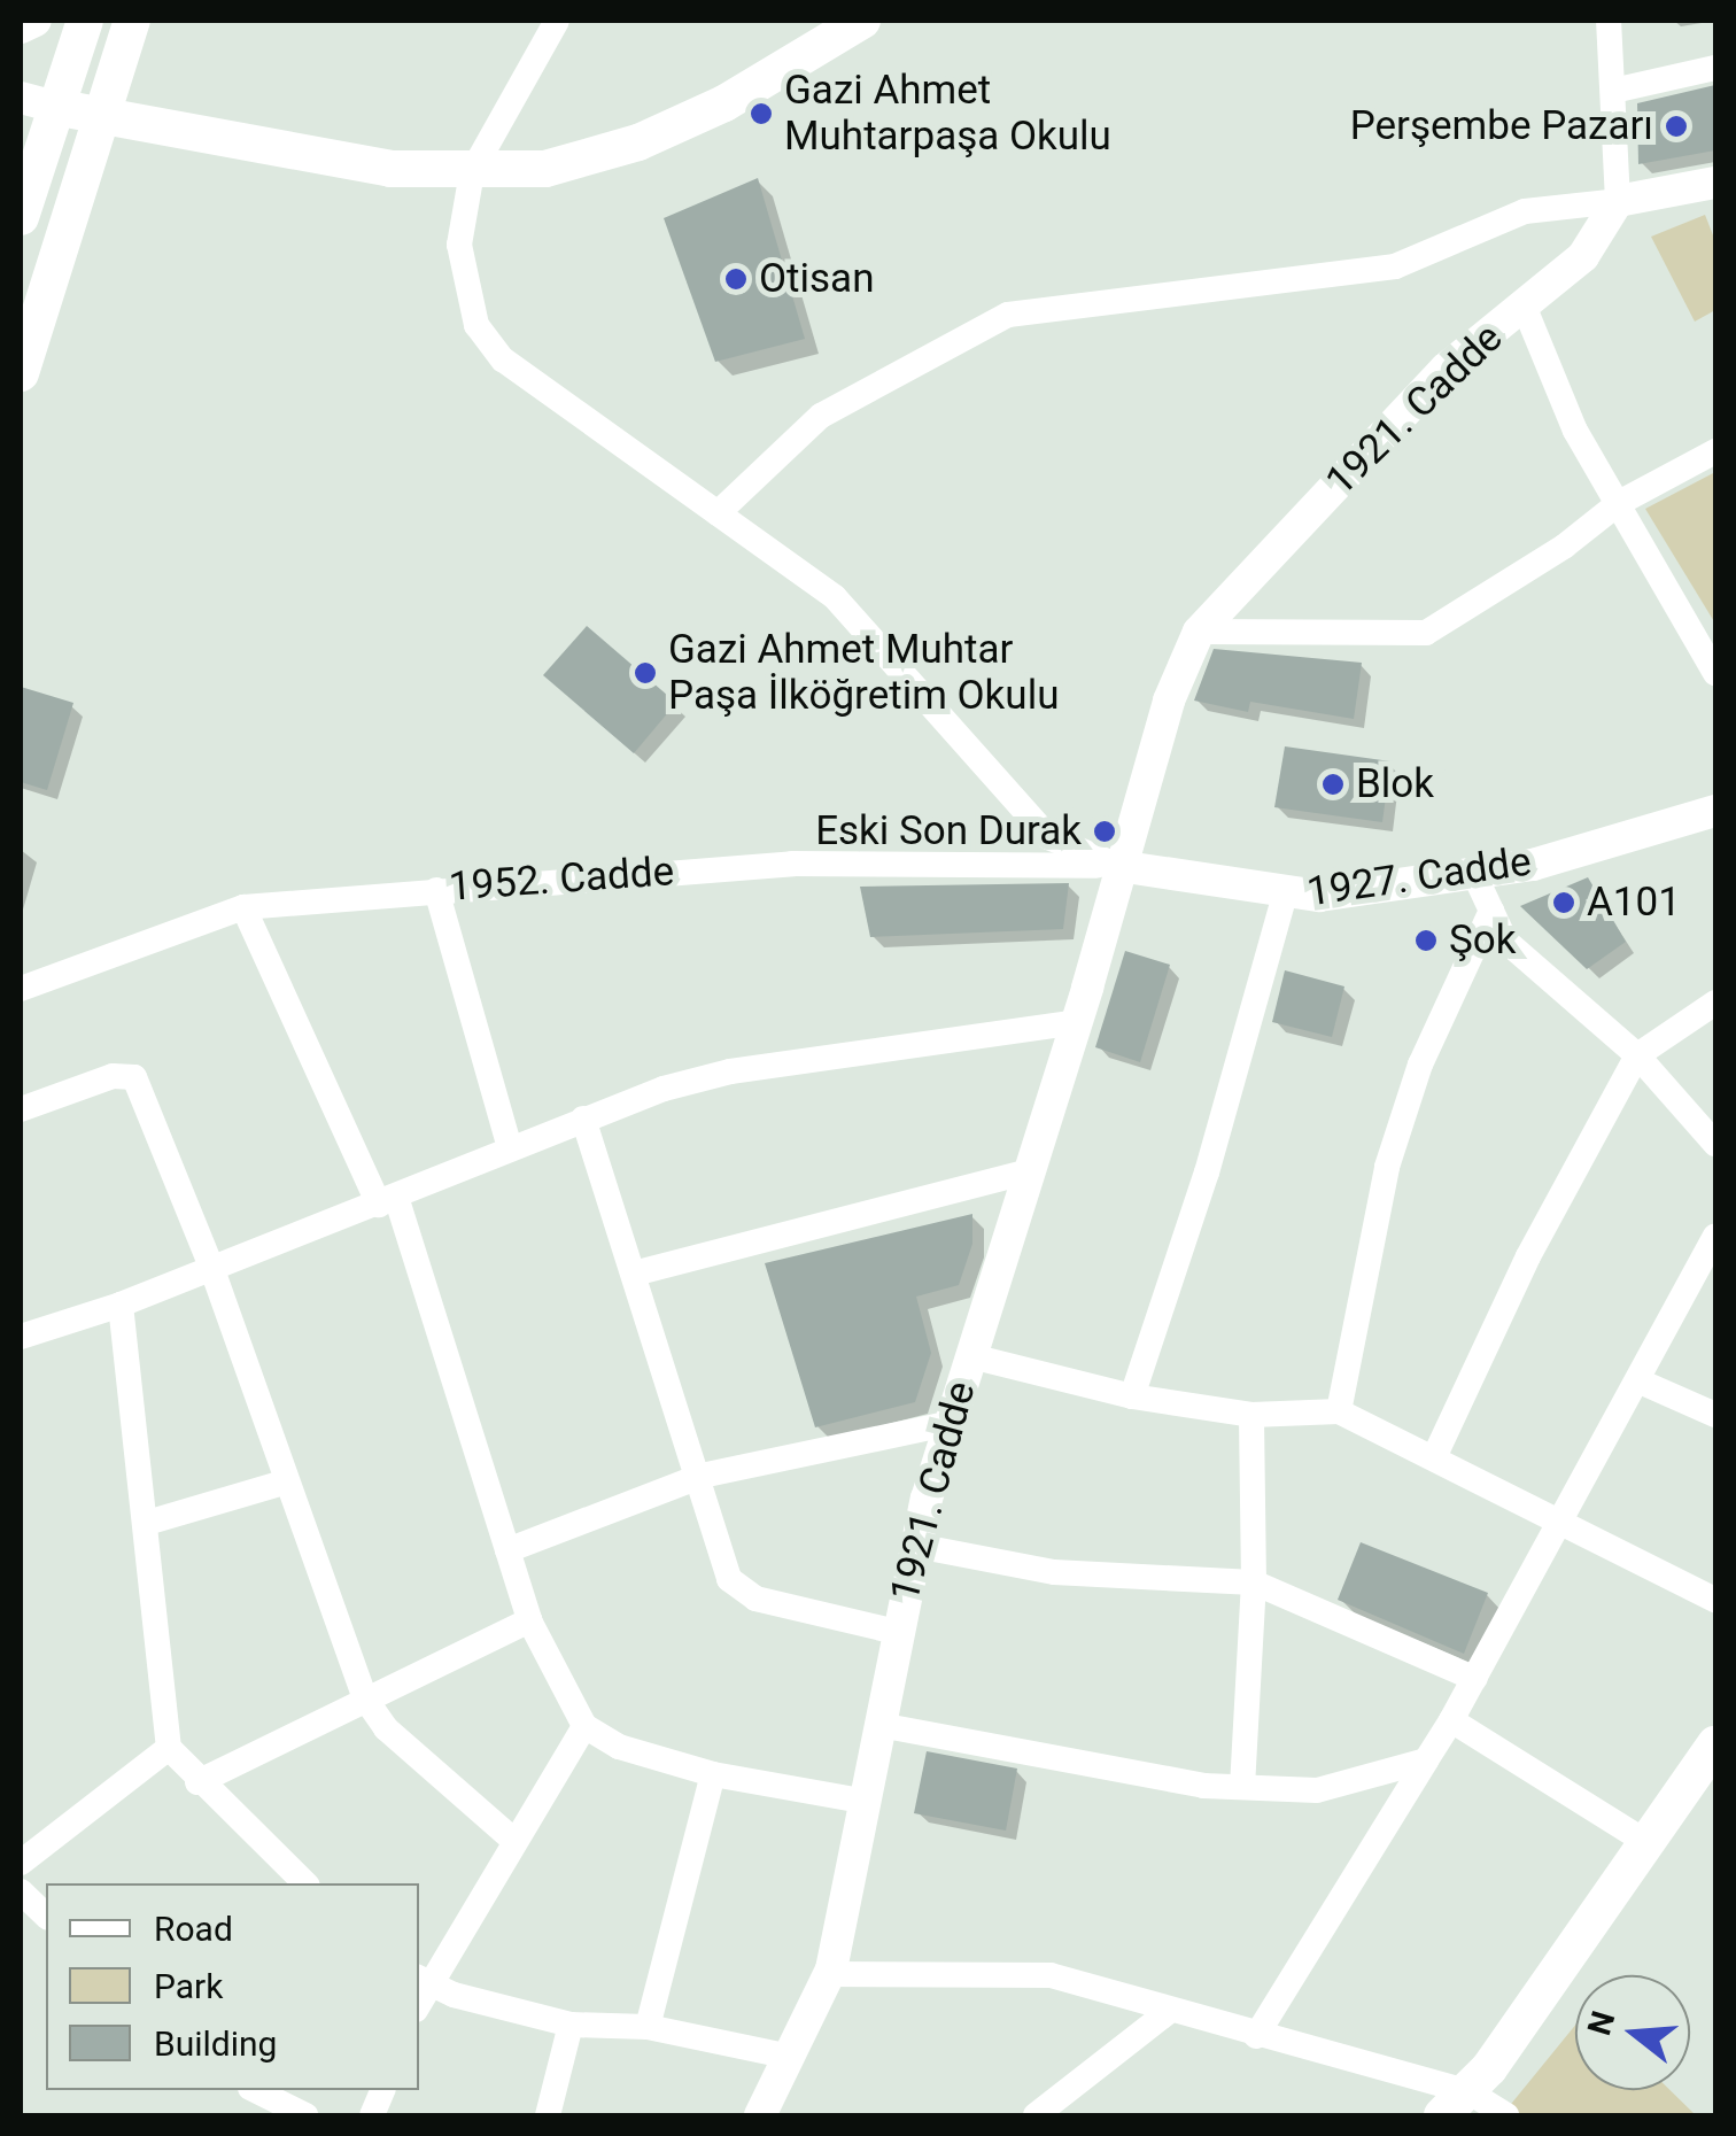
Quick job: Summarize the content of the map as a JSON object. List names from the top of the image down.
{
  "streets": {
    "street": ["1921. Cadde", "1927. Cadde", "1952. Cadde"]
  },
  "crossings": [
    ["1921. Cadde", "1927. Cadde"],
    ["1921. Cadde", "1952. Cadde"],
    ["1927. Cadde", "1952. Cadde"]
  ],
  "places": [
    "Gazi Ahmet Muhtarpaşa Okulu",
    "Perşembe Pazarı",
    "Otisan",
    "Gazi Ahmet Muhtar Paşa İlköğretim Okulu",
    "Blok",
    "Eski Son Durak",
    "A101",
    "Şok"
  ],
  "legend": ["Road", "Park", "Building"],
  "north": "left"
}
